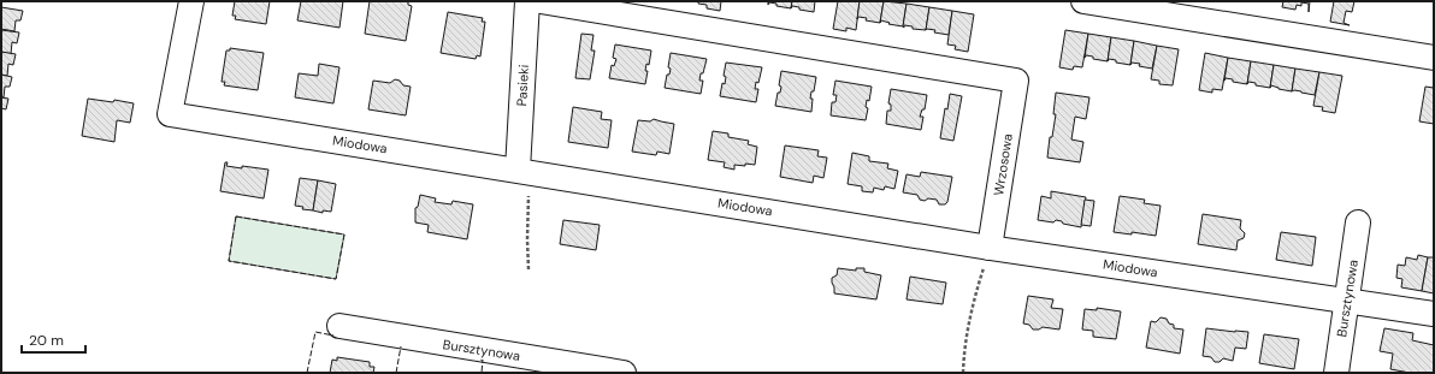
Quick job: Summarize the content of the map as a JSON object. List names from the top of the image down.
{
  "streets": {
    "street": [
      "Pasieki",
      "Miodowa",
      "Wrzosowa",
      "Bursztynowa"
    ]
  },
  "crossings": [
    ["Pasieki", "Miodowa"],
    ["Miodowa", "Wrzosowa"],
    ["Miodowa", "Bursztynowa"]
  ],
  "scale_bar": "20 m"
}
